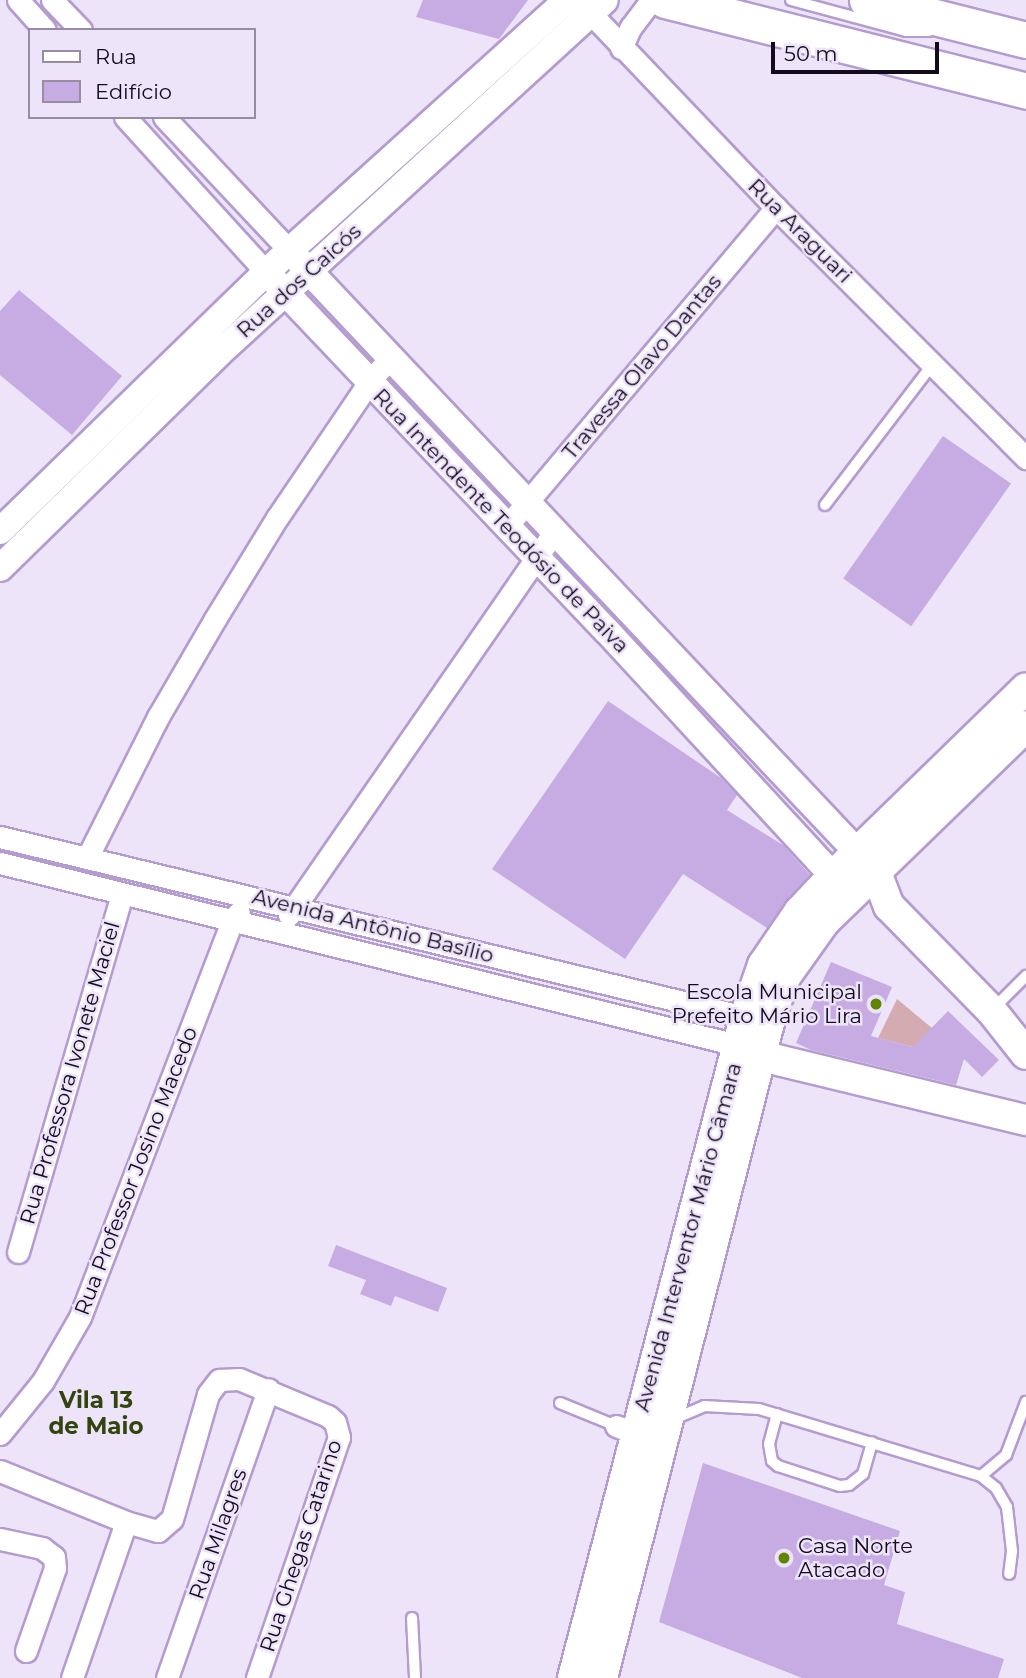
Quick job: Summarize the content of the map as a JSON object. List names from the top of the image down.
{
  "streets": {
    "main road": ["Rua Intendente Teodósio de Paiva", "Avenida Antônio Basílio", "Avenida Interventor Mário Câmara"],
    "street": [
      "Rua Araguari",
      "Rua dos Caicós",
      "Travessa Olavo Dantas",
      "Rua Professora Ivonete Maciel",
      "Rua Professor Josino Macedo",
      "Rua Milagres",
      "Rua Ghegas Catarino"
    ]
  },
  "crossings": [
    ["Rua Araguari", "Rua dos Caicós"],
    ["Rua Araguari", "Travessa Olavo Dantas"],
    ["Rua dos Caicós", "Rua Intendente Teodósio de Paiva"],
    ["Travessa Olavo Dantas", "Rua Intendente Teodósio de Paiva"],
    ["Rua Intendente Teodósio de Paiva", "Avenida Interventor Mário Câmara"],
    ["Avenida Antônio Basílio", "Rua Professora Ivonete Maciel"],
    ["Avenida Antônio Basílio", "Rua Professor Josino Macedo"],
    ["Avenida Antônio Basílio", "Avenida Interventor Mário Câmara"],
    ["Rua Milagres", "Rua Ghegas Catarino"]
  ],
  "districts": ["Vila 13 de Maio"],
  "places": ["Escola Municipal Prefeito Mário Lira", "Casa Norte Atacado"],
  "legend": ["Rua", "Edifício"],
  "scale_bar": "50 m"
}
